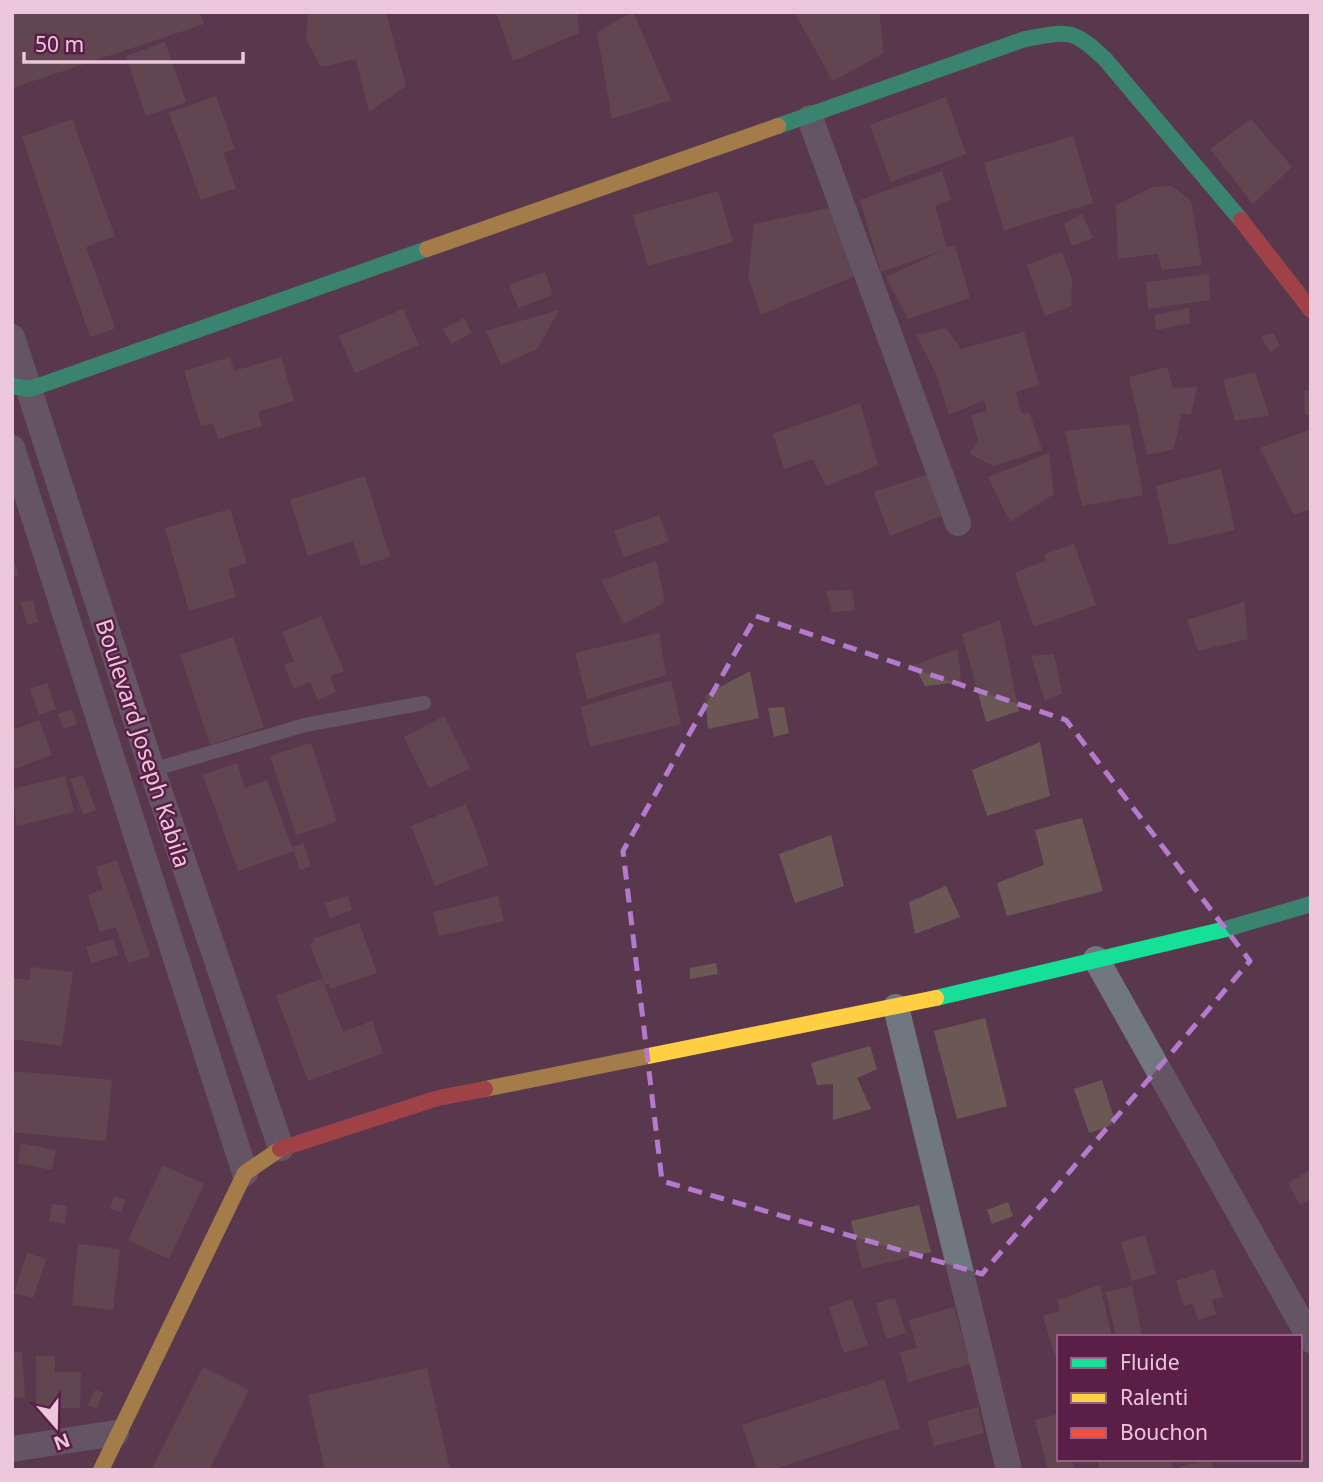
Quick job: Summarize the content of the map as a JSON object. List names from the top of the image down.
{
  "streets": {
    "street": ["Boulevard Joseph Kabila"]
  },
  "legend": ["Fluide", "Ralenti", "Bouchon"],
  "scale_bar": "50 m",
  "north": "bottom"
}
